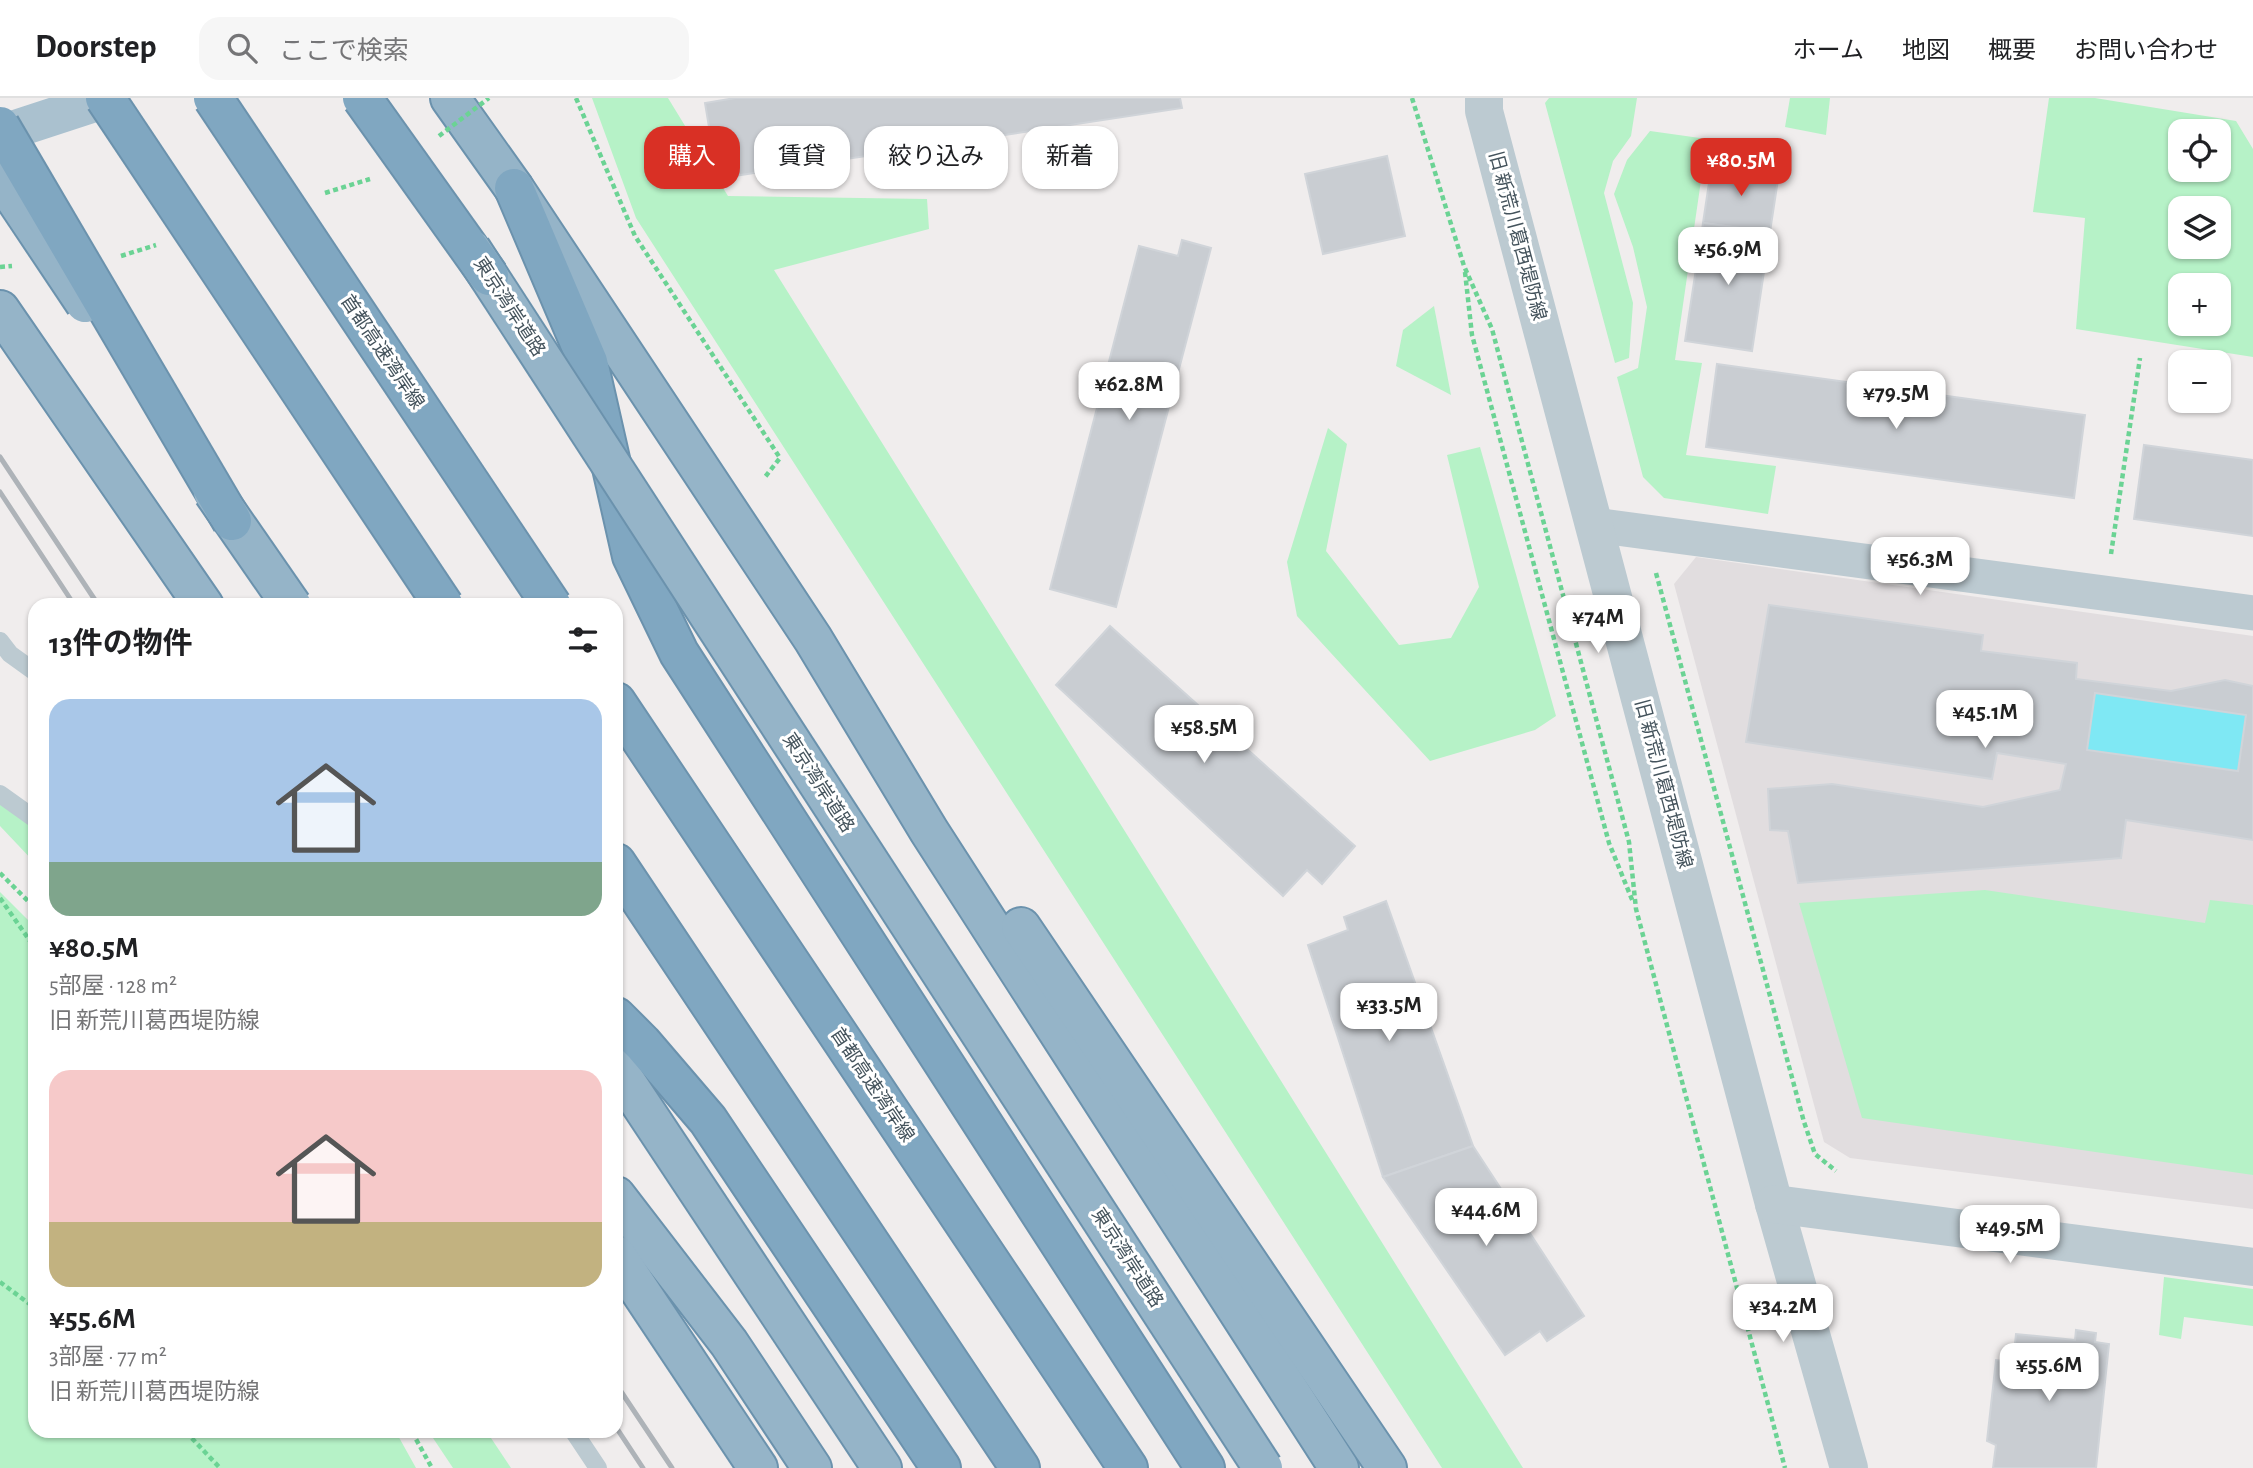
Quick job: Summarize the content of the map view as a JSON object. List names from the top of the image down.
{
  "streets": {
    "highway": ["東京湾岸道路", "首都高速湾岸線"],
    "street": ["旧 新荒川葛西堤防線"]
  },
  "page": {
    "header": "Doorstep",
    "search": "ここで検索",
    "nav": [
      "ホーム",
      "地図",
      "概要",
      "お問い合わせ"
    ],
    "map_buttons": ["+", "−"],
    "chip": [
      "購入",
      "賃貸",
      "絞り込み",
      "新着"
    ],
    "price": [
      "¥80.5M",
      "¥56.9M",
      "¥62.8M",
      "¥79.5M",
      "¥56.3M",
      "¥74M",
      "¥45.1M",
      "¥58.5M",
      "¥33.5M",
      "¥44.6M",
      "¥49.5M",
      "¥34.2M",
      "¥55.6M"
    ],
    "heading": "13件の物件",
    "list": [
      {
        "name": "¥80.5M",
        "note": "5部屋 · 128 m² · 旧 新荒川葛西堤防線"
      },
      {
        "name": "¥55.6M",
        "note": "3部屋 · 77 m² · 旧 新荒川葛西堤防線"
      }
    ]
  }
}
